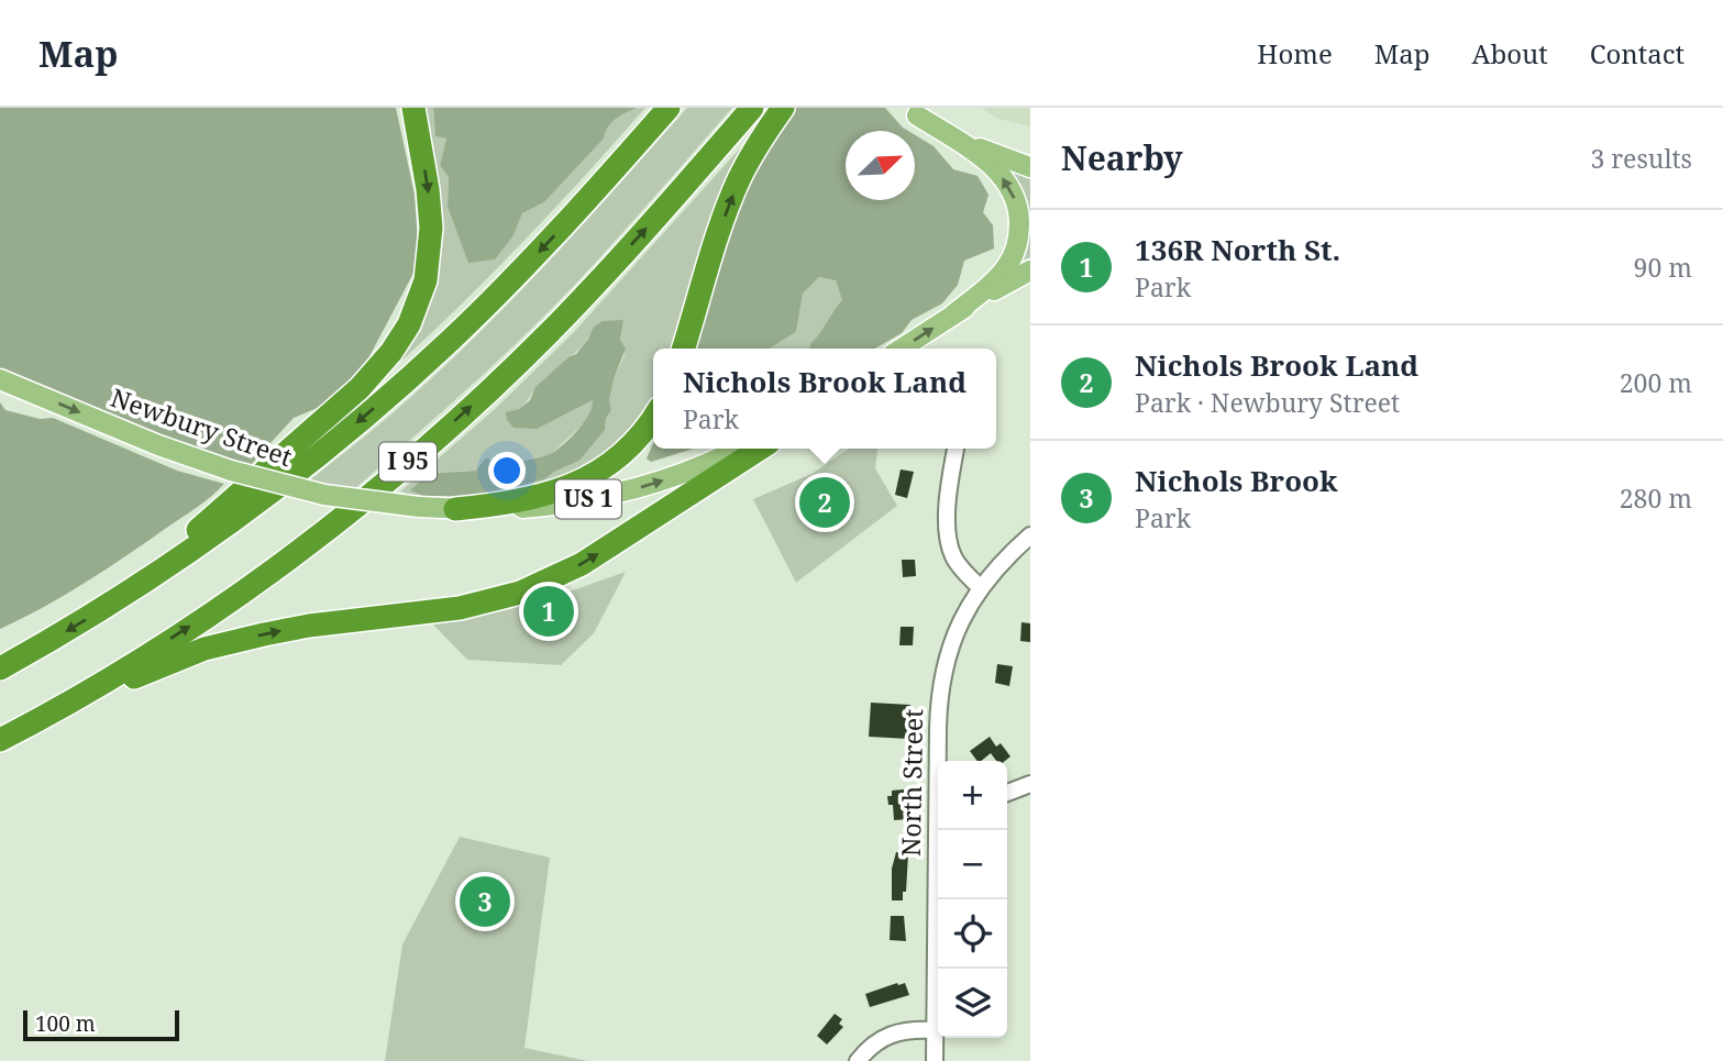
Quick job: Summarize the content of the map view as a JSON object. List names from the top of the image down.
{
  "streets": {
    "highway": ["I 95"],
    "main road": ["Newbury Street", "US 1"],
    "street": ["North Street"]
  },
  "one_way": ["Newbury Street"],
  "scale_bar": "100 m",
  "north": "top right",
  "page": {
    "header": "Map",
    "nav": [
      "Home",
      "Map",
      "About",
      "Contact"
    ],
    "heading": ["Nearby", "3 results"],
    "list": [
      {
        "mark": "1",
        "name": "136R North St.",
        "note": "Park",
        "value": "90 m"
      },
      {
        "mark": "2",
        "name": "Nichols Brook Land",
        "note": "Park · Newbury Street",
        "value": "200 m"
      },
      {
        "mark": "3",
        "name": "Nichols Brook",
        "note": "Park",
        "value": "280 m"
      }
    ],
    "popup": ["Nichols Brook Land", "Park"],
    "pins": ["2", "1", "3"],
    "map_buttons": ["+", "−"],
    "scale": "100 m"
  }
}
